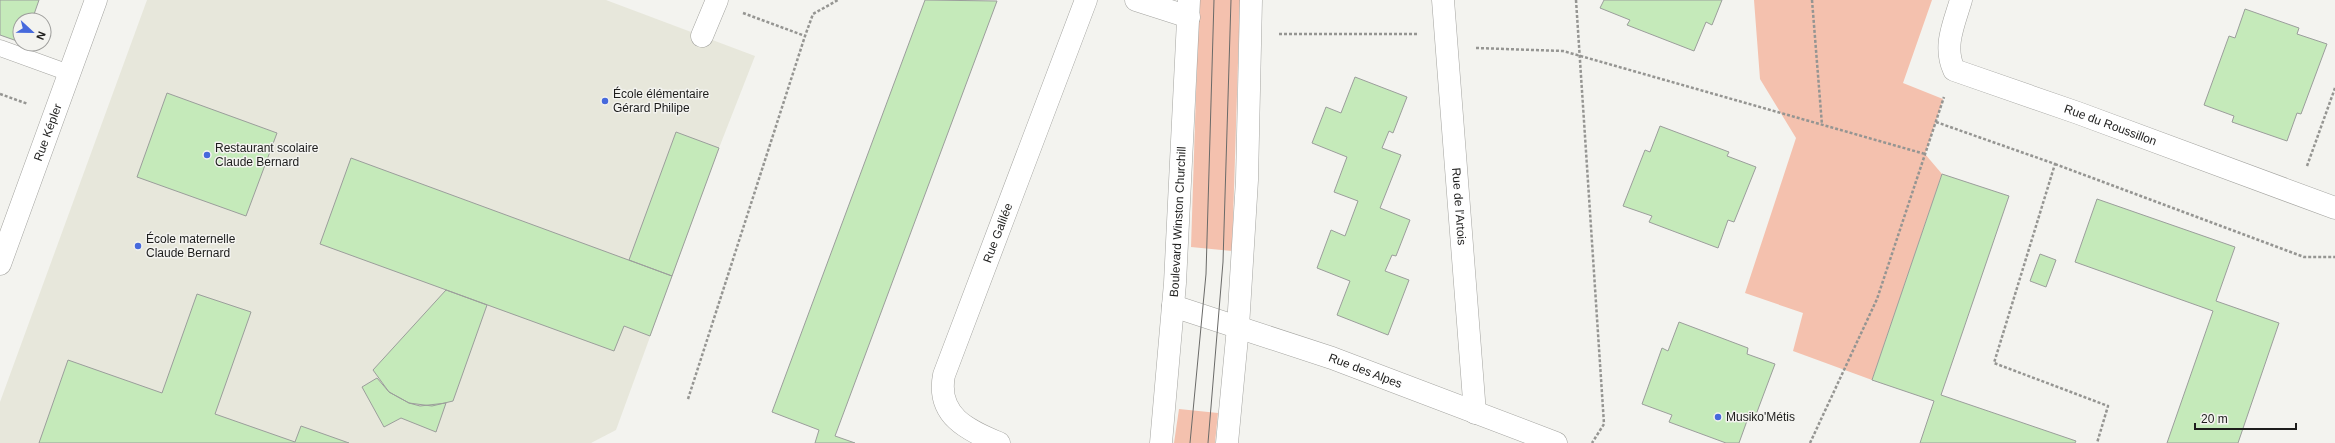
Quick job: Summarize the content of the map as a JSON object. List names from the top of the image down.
{
  "streets": {
    "street": [
      "Rue du Roussillon",
      "Rue Képler",
      "Rue de l'Artois",
      "Boulevard Winston Churchill",
      "Rue Galilée",
      "Rue des Alpes"
    ]
  },
  "crossings": [
    ["Rue de l'Artois", "Rue des Alpes"],
    ["Boulevard Winston Churchill", "Rue des Alpes"]
  ],
  "places": [
    "École élémentaire Gérard Philipe",
    "Restaurant scolaire Claude Bernard",
    "École maternelle Claude Bernard",
    "Musiko'Métis"
  ],
  "scale_bar": "20 m",
  "north": "right"
}
